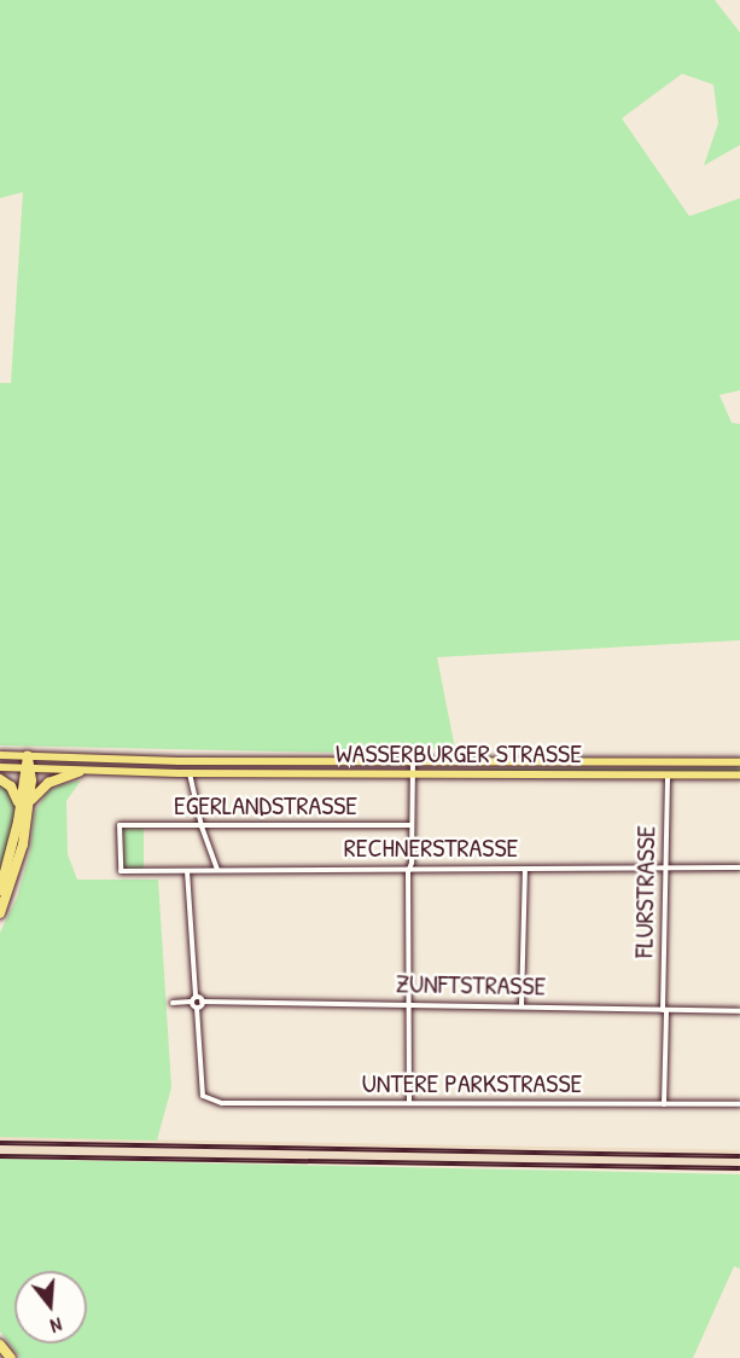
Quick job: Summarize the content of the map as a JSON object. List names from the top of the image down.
{
  "streets": {
    "main road": ["WASSERBURGER STRASSE"],
    "street": [
      "EGERLANDSTRASSE",
      "RECHNERSTRASSE",
      "FLURSTRASSE",
      "ZUNFTSTRASSE",
      "UNTERE PARKSTRASSE"
    ]
  },
  "crossings": [
    ["WASSERBURGER STRASSE", "FLURSTRASSE"],
    ["EGERLANDSTRASSE", "RECHNERSTRASSE"],
    ["RECHNERSTRASSE", "FLURSTRASSE"],
    ["FLURSTRASSE", "ZUNFTSTRASSE"],
    ["FLURSTRASSE", "UNTERE PARKSTRASSE"]
  ],
  "north": "bottom"
}
